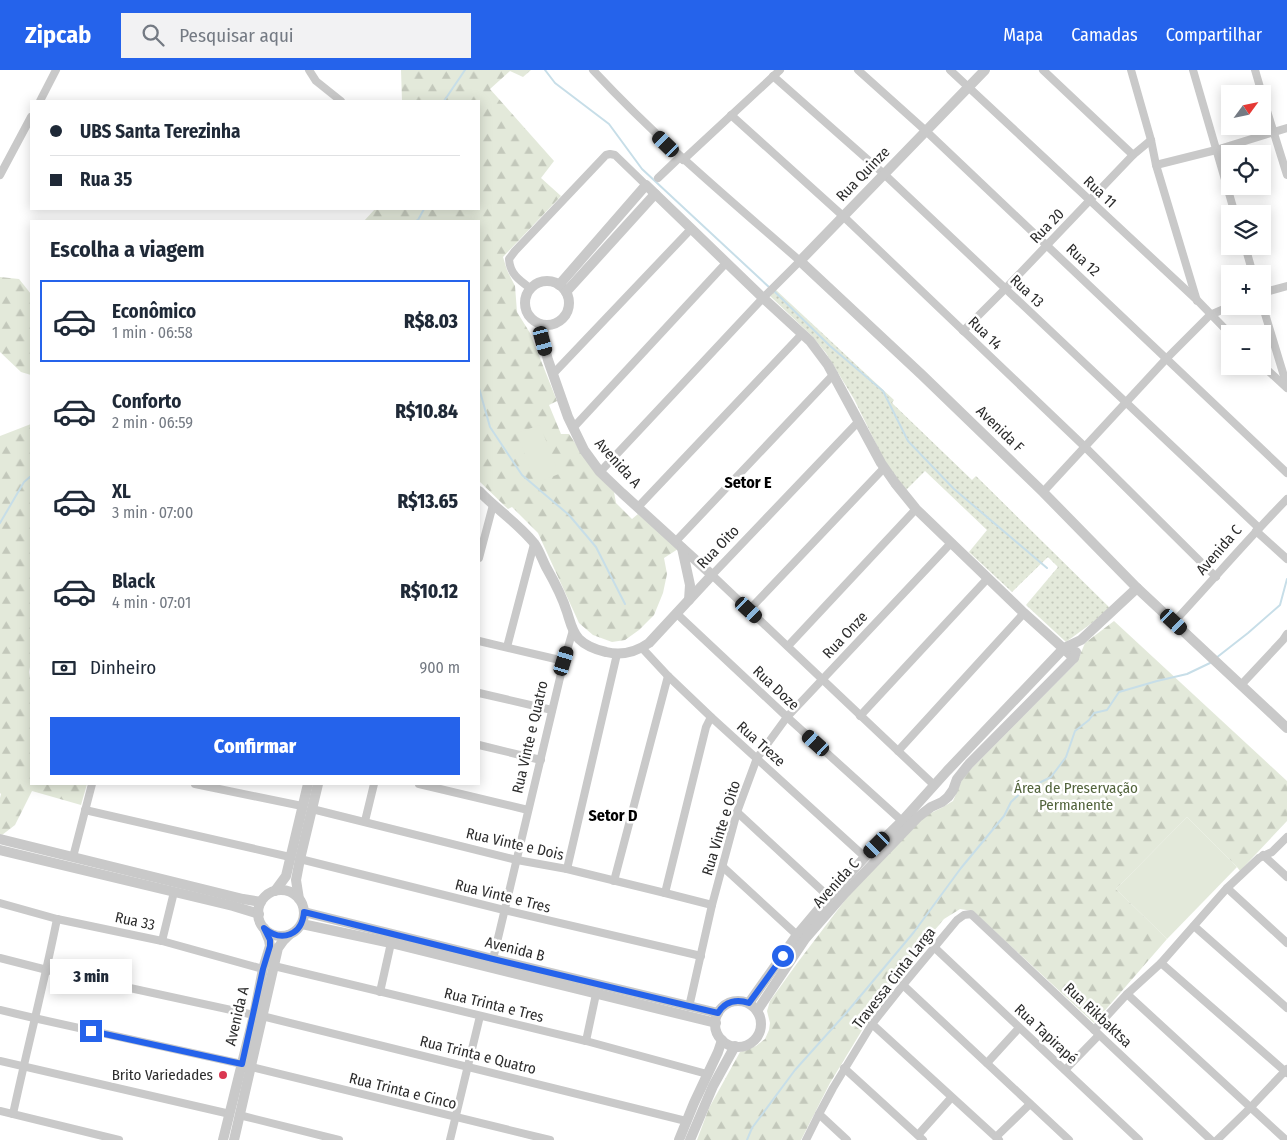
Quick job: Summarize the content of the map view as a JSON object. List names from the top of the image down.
{
  "streets": {
    "street": [
      "Rua Quinze",
      "Rua 11",
      "Rua 20",
      "Rua 12",
      "Rua 13",
      "Rua 14",
      "Avenida F",
      "Avenida A",
      "Rua Oito",
      "Avenida C",
      "Rua Onze",
      "Rua Doze",
      "Rua Vinte e Quatro",
      "Rua Treze",
      "Rua Vinte e Oito",
      "Rua Vinte e Dois",
      "Rua Vinte e Tres",
      "Rua 33",
      "Avenida B",
      "Travessa Cinta Larga",
      "Rua Trinta e Tres",
      "Rua Rikbaktsa",
      "Rua Tapirapé",
      "Rua Trinta e Quatro",
      "Rua Trinta e Cinco"
    ]
  },
  "crossings": [
    ["Rua Quinze", "Rua 11"],
    ["Rua Quinze", "Rua 12"],
    ["Rua Quinze", "Rua 13"],
    ["Rua Quinze", "Rua 14"],
    ["Rua Quinze", "Avenida F"],
    ["Rua Quinze", "Avenida A"],
    ["Rua 11", "Rua 20"],
    ["Rua 20", "Rua 12"],
    ["Rua 20", "Rua 13"],
    ["Rua 20", "Rua 14"],
    ["Rua 13", "Avenida C"],
    ["Rua 14", "Avenida C"],
    ["Avenida F", "Avenida C"],
    ["Avenida A", "Rua Oito"],
    ["Avenida A", "Rua Onze"],
    ["Avenida A", "Rua 33"],
    ["Avenida A", "Avenida B"],
    ["Avenida A", "Rua Trinta e Tres"],
    ["Avenida A", "Rua Trinta e Quatro"],
    ["Avenida A", "Rua Trinta e Cinco"],
    ["Rua Oito", "Rua Onze"],
    ["Rua Oito", "Rua Doze"],
    ["Rua Oito", "Rua Treze"],
    ["Avenida C", "Rua Doze"],
    ["Avenida C", "Rua Treze"],
    ["Avenida C", "Avenida B"],
    ["Rua Onze", "Rua Vinte e Oito"],
    ["Rua Doze", "Rua Vinte e Oito"],
    ["Rua Vinte e Quatro", "Rua Vinte e Dois"],
    ["Rua Vinte e Quatro", "Rua Vinte e Tres"],
    ["Rua Vinte e Quatro", "Avenida B"],
    ["Rua Treze", "Rua Vinte e Oito"],
    ["Rua Vinte e Oito", "Rua Vinte e Dois"],
    ["Rua Vinte e Oito", "Rua Vinte e Tres"],
    ["Rua Vinte e Oito", "Avenida B"],
    ["Travessa Cinta Larga", "Rua Rikbaktsa"],
    ["Travessa Cinta Larga", "Rua Tapirapé"]
  ],
  "districts": ["Setor E", "Setor D"],
  "parks": ["Área de Preservação Permanente"],
  "places": ["Brito Variedades"],
  "north": "top right",
  "page": {
    "header": "Zipcab",
    "search": "Pesquisar aqui",
    "nav": ["Mapa", "Camadas", "Compartilhar"],
    "map_buttons": ["+", "−"],
    "banner": ["UBS Santa Terezinha", "Rua 35"],
    "heading": "Escolha a viagem",
    "list": [
      {
        "name": "Econômico",
        "note": "1 min · 06:58",
        "value": "R$8.03"
      },
      {
        "name": "Conforto",
        "note": "2 min · 06:59",
        "value": "R$10.84"
      },
      {
        "name": "XL",
        "note": "3 min · 07:00",
        "value": "R$13.65"
      },
      {
        "name": "Black",
        "note": "4 min · 07:01",
        "value": "R$10.12"
      }
    ],
    "pay": ["Dinheiro", "900 m"],
    "buttons": "Confirmar",
    "bubble": "3 min"
  }
}
